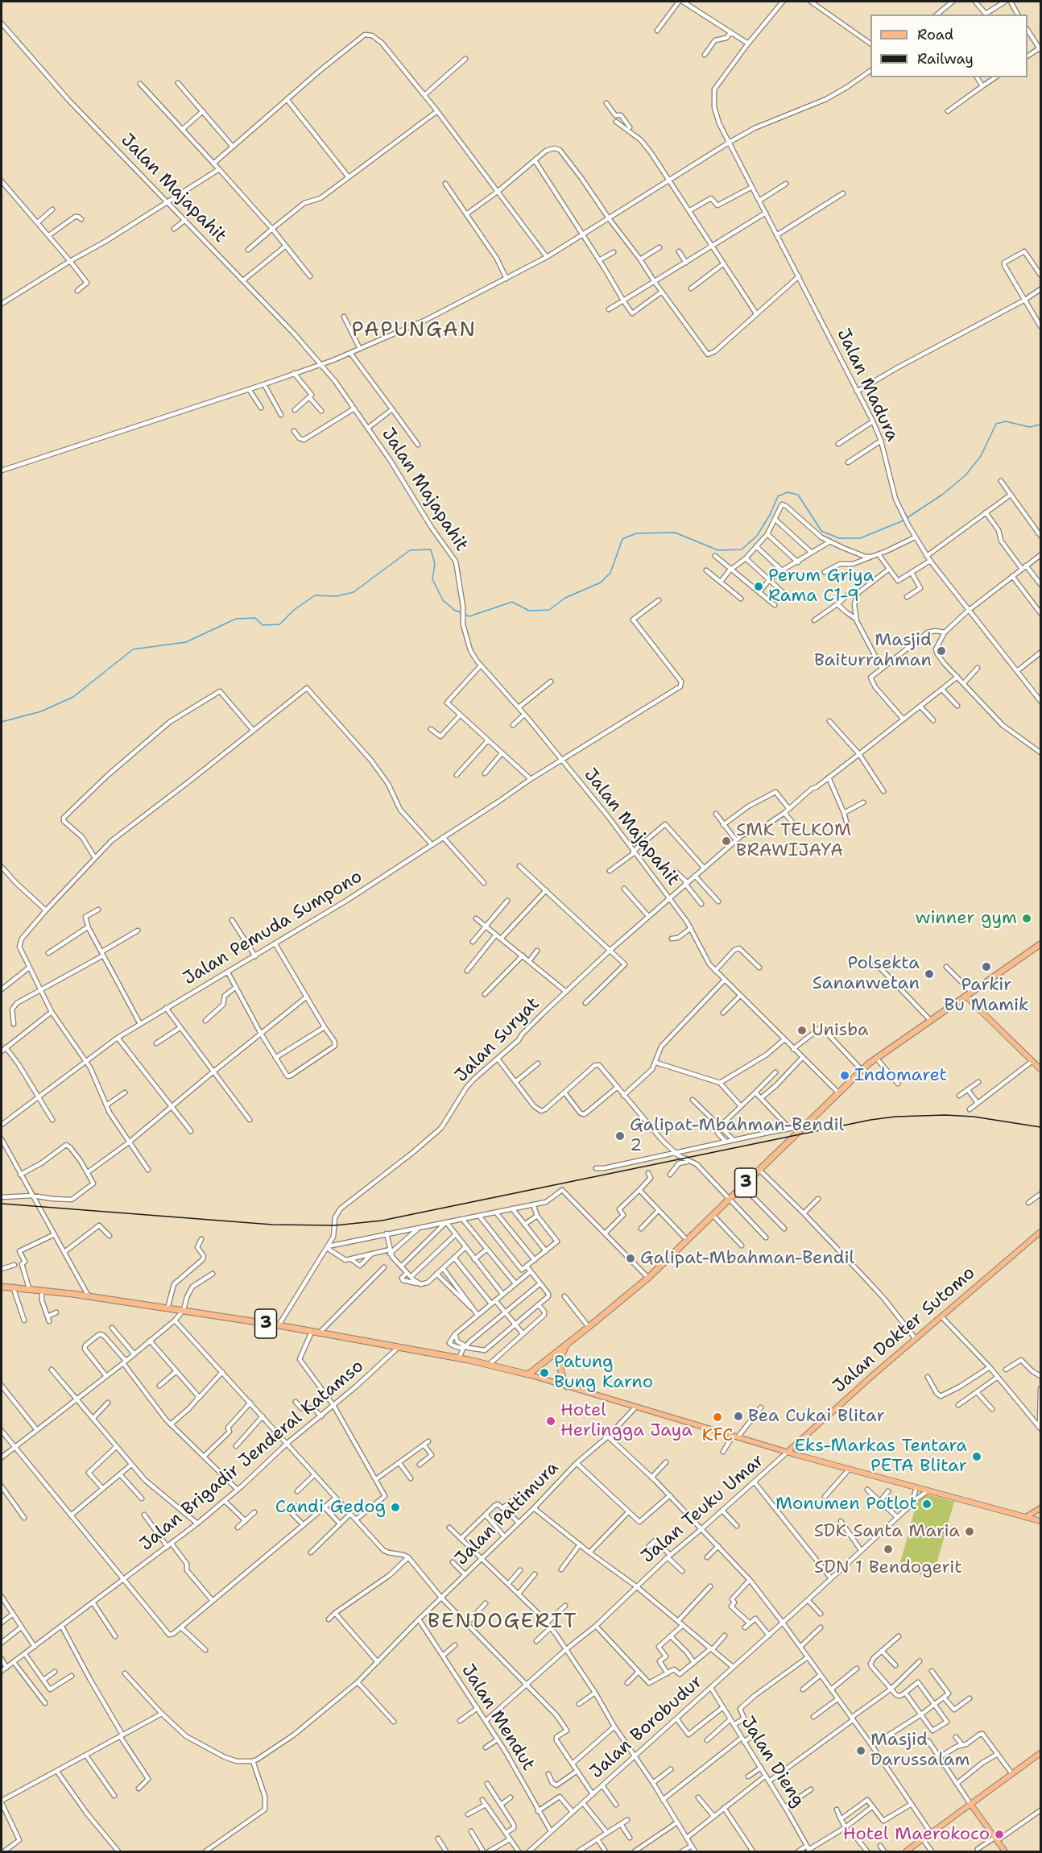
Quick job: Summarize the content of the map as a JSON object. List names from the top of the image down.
{
  "streets": {
    "highway": ["3"],
    "main road": ["Jalan Dokter Sutomo"],
    "street": [
      "Jalan Majapahit",
      "Jalan Madura",
      "Jalan Pemuda Sumpono",
      "Jalan Suryat",
      "Jalan Brigadir Jenderal Katamso",
      "Jalan Teuku Umar",
      "Jalan Pattimura",
      "Jalan Mendut",
      "Jalan Borobudur",
      "Jalan Dieng"
    ]
  },
  "crossings": [
    ["Jalan Majapahit", "Jalan Pemuda Sumpono"],
    ["Jalan Majapahit", "Jalan Suryat"],
    ["Jalan Majapahit", "3"],
    ["Jalan Suryat", "3"],
    ["3", "Jalan Brigadir Jenderal Katamso"],
    ["Jalan Dokter Sutomo", "Jalan Teuku Umar"],
    ["Jalan Teuku Umar", "Jalan Mendut"],
    ["Jalan Pattimura", "Jalan Mendut"],
    ["Jalan Mendut", "Jalan Borobudur"],
    ["Jalan Borobudur", "Jalan Dieng"]
  ],
  "districts": ["PAPUNGAN", "BENDOGERIT"],
  "places": [
    "Perum Griya Rama C1-9",
    "Masjid Baiturrahman",
    "SMK TELKOM BRAWIJAYA",
    "winner gym",
    "Parkir Bu Mamik",
    "Polsekta Sananwetan",
    "Unisba",
    "Indomaret",
    "Galipat-Mbahman-Bendil 2",
    "Galipat-Mbahman-Bendil",
    "Patung Bung Karno",
    "Bea Cukai Blitar",
    "KFC",
    "Hotel Herlingga Jaya",
    "Eks-Markas Tentara PETA Blitar",
    "Monumen Potlot",
    "Candi Gedog",
    "SDK Santa Maria",
    "SDN 1 Bendogerit",
    "Masjid Darussalam",
    "Hotel Maerokoco"
  ],
  "legend": ["Road", "Railway"]
}
